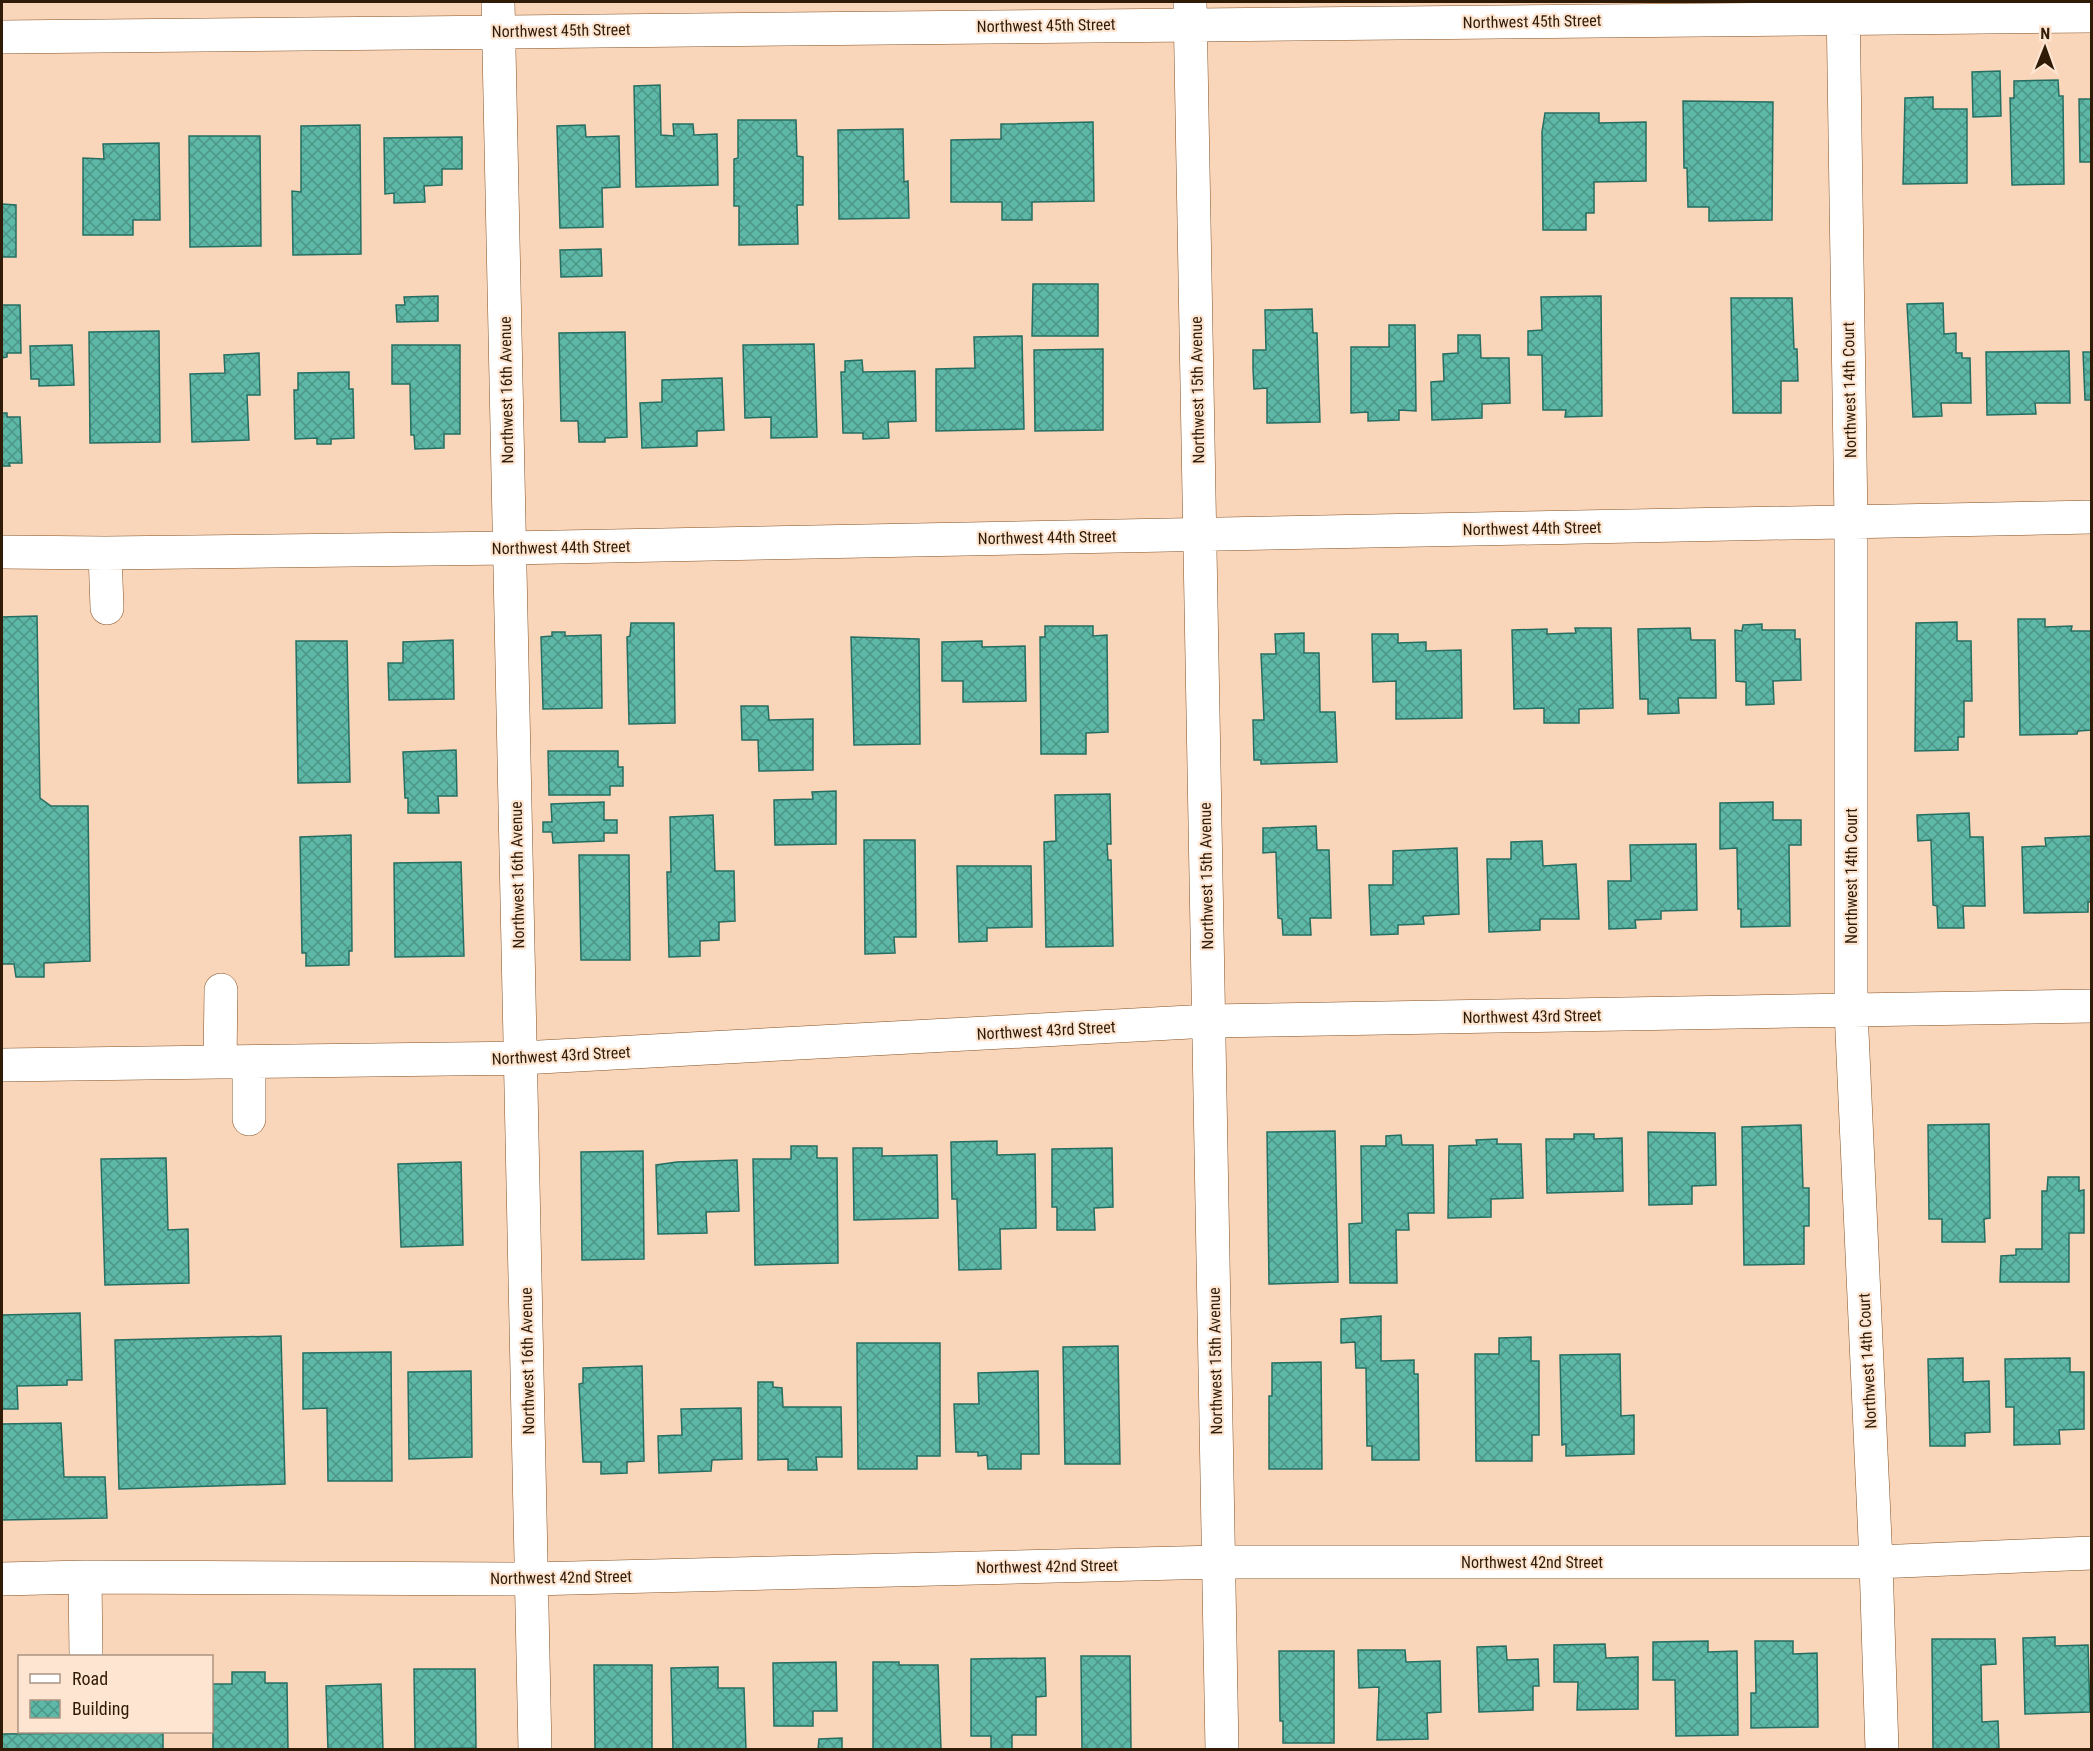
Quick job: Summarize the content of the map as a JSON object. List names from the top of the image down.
{
  "streets": {
    "street": [
      "Northwest 45th Street",
      "Northwest 16th Avenue",
      "Northwest 15th Avenue",
      "Northwest 14th Court",
      "Northwest 44th Street",
      "Northwest 43rd Street",
      "Northwest 42nd Street"
    ]
  },
  "crossings": [
    ["Northwest 45th Street", "Northwest 16th Avenue"],
    ["Northwest 45th Street", "Northwest 15th Avenue"],
    ["Northwest 45th Street", "Northwest 14th Court"],
    ["Northwest 16th Avenue", "Northwest 44th Street"],
    ["Northwest 16th Avenue", "Northwest 43rd Street"],
    ["Northwest 16th Avenue", "Northwest 42nd Street"],
    ["Northwest 15th Avenue", "Northwest 44th Street"],
    ["Northwest 15th Avenue", "Northwest 43rd Street"],
    ["Northwest 15th Avenue", "Northwest 42nd Street"],
    ["Northwest 14th Court", "Northwest 44th Street"],
    ["Northwest 14th Court", "Northwest 43rd Street"],
    ["Northwest 14th Court", "Northwest 42nd Street"]
  ],
  "legend": ["Road", "Building"],
  "north": "top"
}
